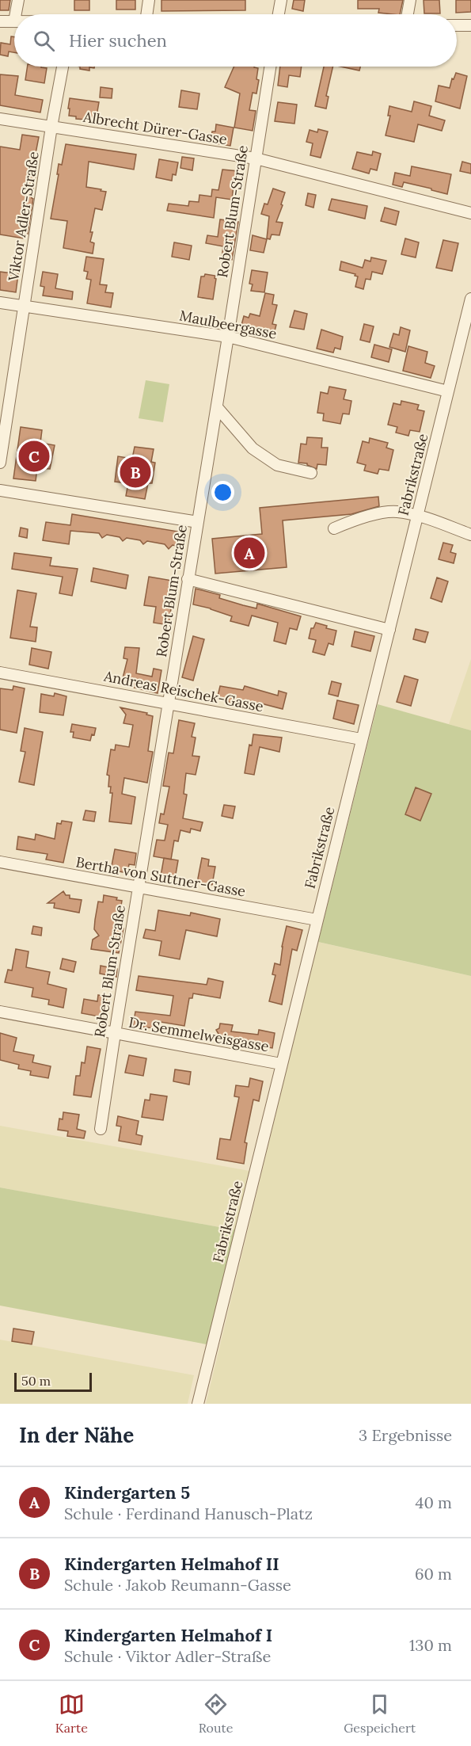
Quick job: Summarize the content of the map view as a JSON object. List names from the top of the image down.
{
  "streets": {
    "street": [
      "Albrecht Dürer-Gasse",
      "Robert Blum-Straße",
      "Viktor Adler-Straße",
      "Maulbeergasse",
      "Fabrikstraße",
      "Andreas Reischek-Gasse",
      "Bertha von Suttner-Gasse",
      "Dr. Semmelweisgasse"
    ]
  },
  "crossings": [
    ["Albrecht Dürer-Gasse", "Robert Blum-Straße"],
    ["Albrecht Dürer-Gasse", "Viktor Adler-Straße"],
    ["Robert Blum-Straße", "Maulbeergasse"],
    ["Robert Blum-Straße", "Andreas Reischek-Gasse"],
    ["Robert Blum-Straße", "Bertha von Suttner-Gasse"],
    ["Robert Blum-Straße", "Dr. Semmelweisgasse"],
    ["Viktor Adler-Straße", "Maulbeergasse"],
    ["Maulbeergasse", "Fabrikstraße"],
    ["Fabrikstraße", "Andreas Reischek-Gasse"],
    ["Fabrikstraße", "Bertha von Suttner-Gasse"],
    ["Fabrikstraße", "Dr. Semmelweisgasse"]
  ],
  "scale_bar": "50 m",
  "page": {
    "search": "Hier suchen",
    "pins": ["C", "B", "A"],
    "scale": "50 m",
    "heading": ["In der Nähe", "3 Ergebnisse"],
    "list": [
      {
        "mark": "A",
        "name": "Kindergarten 5",
        "note": "Schule · Ferdinand Hanusch-Platz",
        "value": "40 m"
      },
      {
        "mark": "B",
        "name": "Kindergarten Helmahof II",
        "note": "Schule · Jakob Reumann-Gasse",
        "value": "60 m"
      },
      {
        "mark": "C",
        "name": "Kindergarten Helmahof I",
        "note": "Schule · Viktor Adler-Straße",
        "value": "130 m"
      }
    ],
    "nav": ["Karte", "Route", "Gespeichert"]
  }
}
